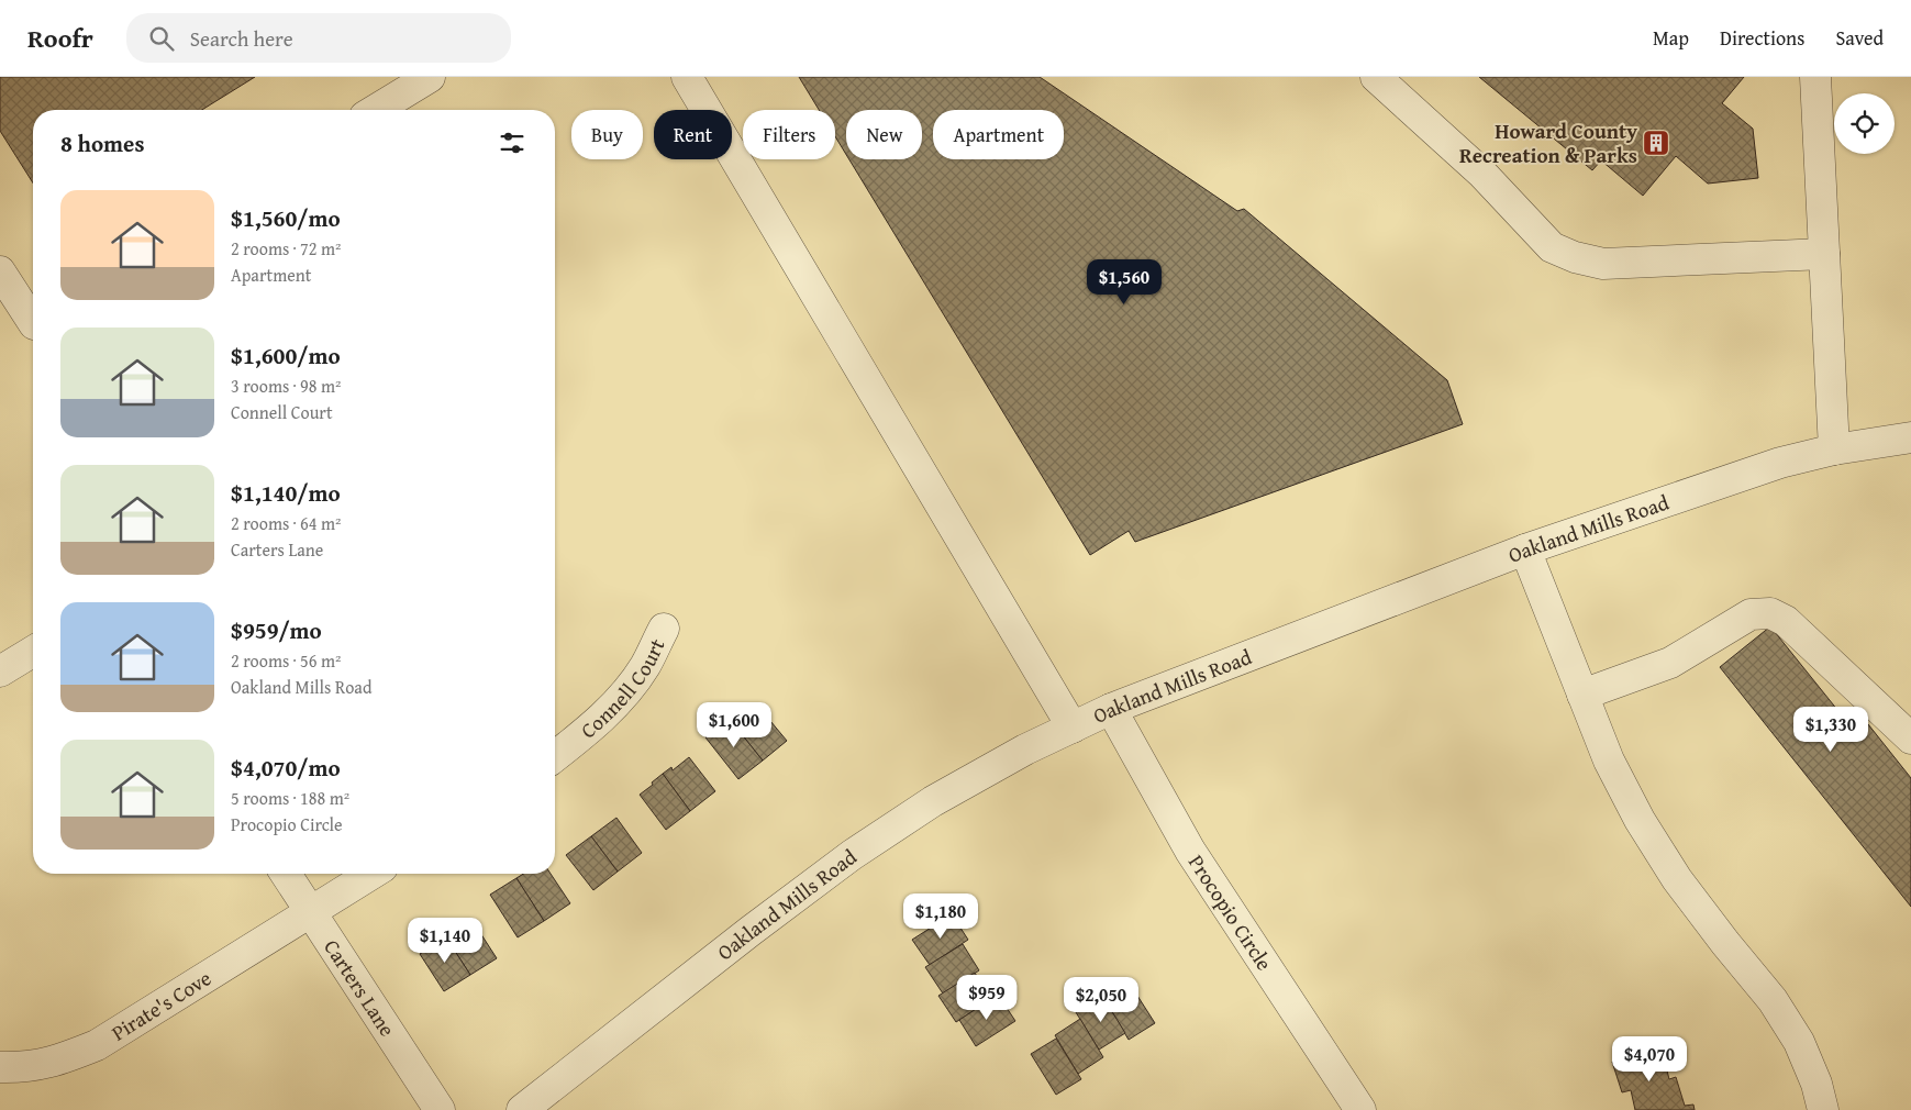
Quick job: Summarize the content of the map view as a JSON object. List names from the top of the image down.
{
  "streets": {
    "street": [
      "Oakland Mills Road",
      "Connell Court",
      "Procopio Circle",
      "Carters Lane",
      "Pirate's Cove"
    ]
  },
  "crossings": [
    ["Oakland Mills Road", "Procopio Circle"],
    ["Carters Lane", "Pirate's Cove"]
  ],
  "places": {
    "building": ["Howard County Recreation & Parks"]
  },
  "page": {
    "header": "Roofr",
    "search": "Search here",
    "nav": ["Map", "Directions", "Saved"],
    "chip": [
      "Buy",
      "Rent",
      "Filters",
      "New",
      "Apartment"
    ],
    "heading": "8 homes",
    "list": [
      {
        "name": "$1,560/mo",
        "note": "2 rooms · 72 m² · Apartment"
      },
      {
        "name": "$1,600/mo",
        "note": "3 rooms · 98 m² · Connell Court"
      },
      {
        "name": "$1,140/mo",
        "note": "2 rooms · 64 m² · Carters Lane"
      },
      {
        "name": "$959/mo",
        "note": "2 rooms · 56 m² · Oakland Mills Road"
      },
      {
        "name": "$4,070/mo",
        "note": "5 rooms · 188 m² · Procopio Circle"
      }
    ],
    "price": [
      "$1,560",
      "$1,600",
      "$1,330",
      "$1,180",
      "$1,140",
      "$959",
      "$2,050",
      "$4,070"
    ]
  }
}
